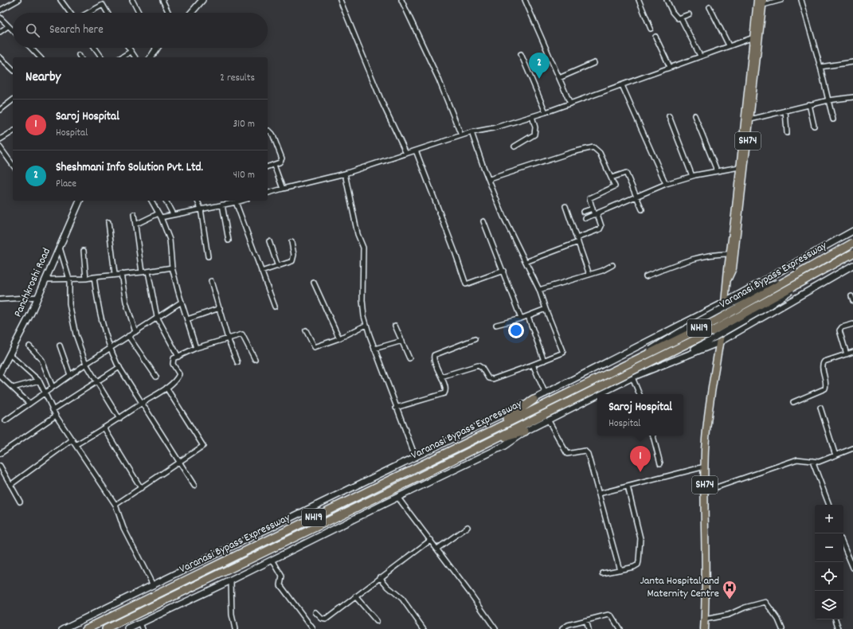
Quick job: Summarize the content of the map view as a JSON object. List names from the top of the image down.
{
  "streets": {
    "highway": ["Varanasi Bypass Expressway", "NH19"],
    "main road": ["SH74"],
    "street": ["Panchkroshi Road"]
  },
  "places": {
    "hospital": ["Janta Hospital and Maternity Centre"]
  },
  "page": {
    "search": "Search here",
    "pins": ["2", "1"],
    "heading": ["Nearby", "2 results"],
    "list": [
      {
        "mark": "1",
        "name": "Saroj Hospital",
        "note": "Hospital",
        "value": "310 m"
      },
      {
        "mark": "2",
        "name": "Sheshmani Info Solution Pvt. Ltd.",
        "note": "Place",
        "value": "410 m"
      }
    ],
    "popup": ["Saroj Hospital", "Hospital"],
    "map_buttons": ["+", "−"]
  }
}
